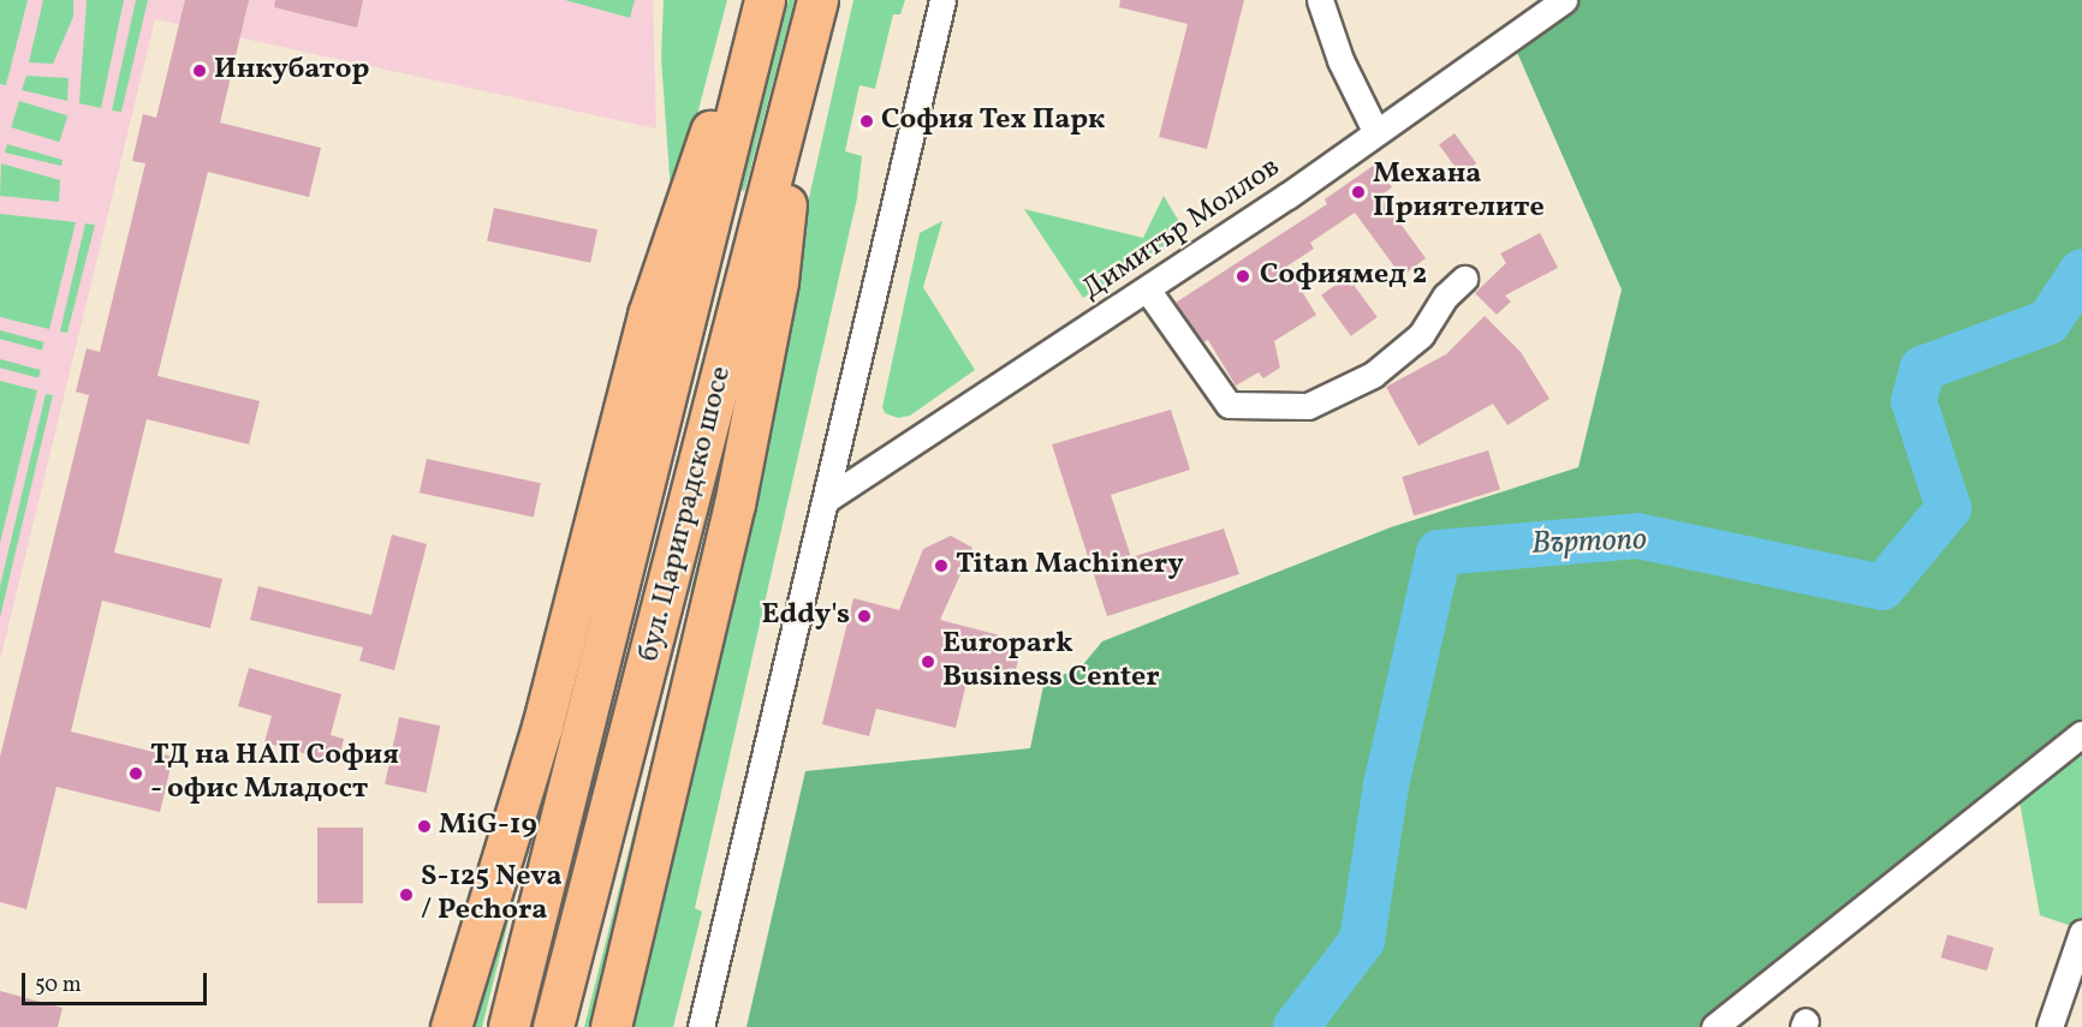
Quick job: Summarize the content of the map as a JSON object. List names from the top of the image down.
{
  "streets": {
    "highway": ["бул. Цариградско шосе"],
    "street": ["Димитър Моллов"]
  },
  "water": ["Въртопо"],
  "places": [
    "Инкубатор",
    "София Тех Парк",
    "Механа Приятелите",
    "Софиямед 2",
    "Titan Machinery",
    "Eddy's",
    "Europark Business Center",
    "ТД на НАП София - офис Младост",
    "MiG-19",
    "S-125 Neva / Pechora"
  ],
  "scale_bar": "50 m"
}
